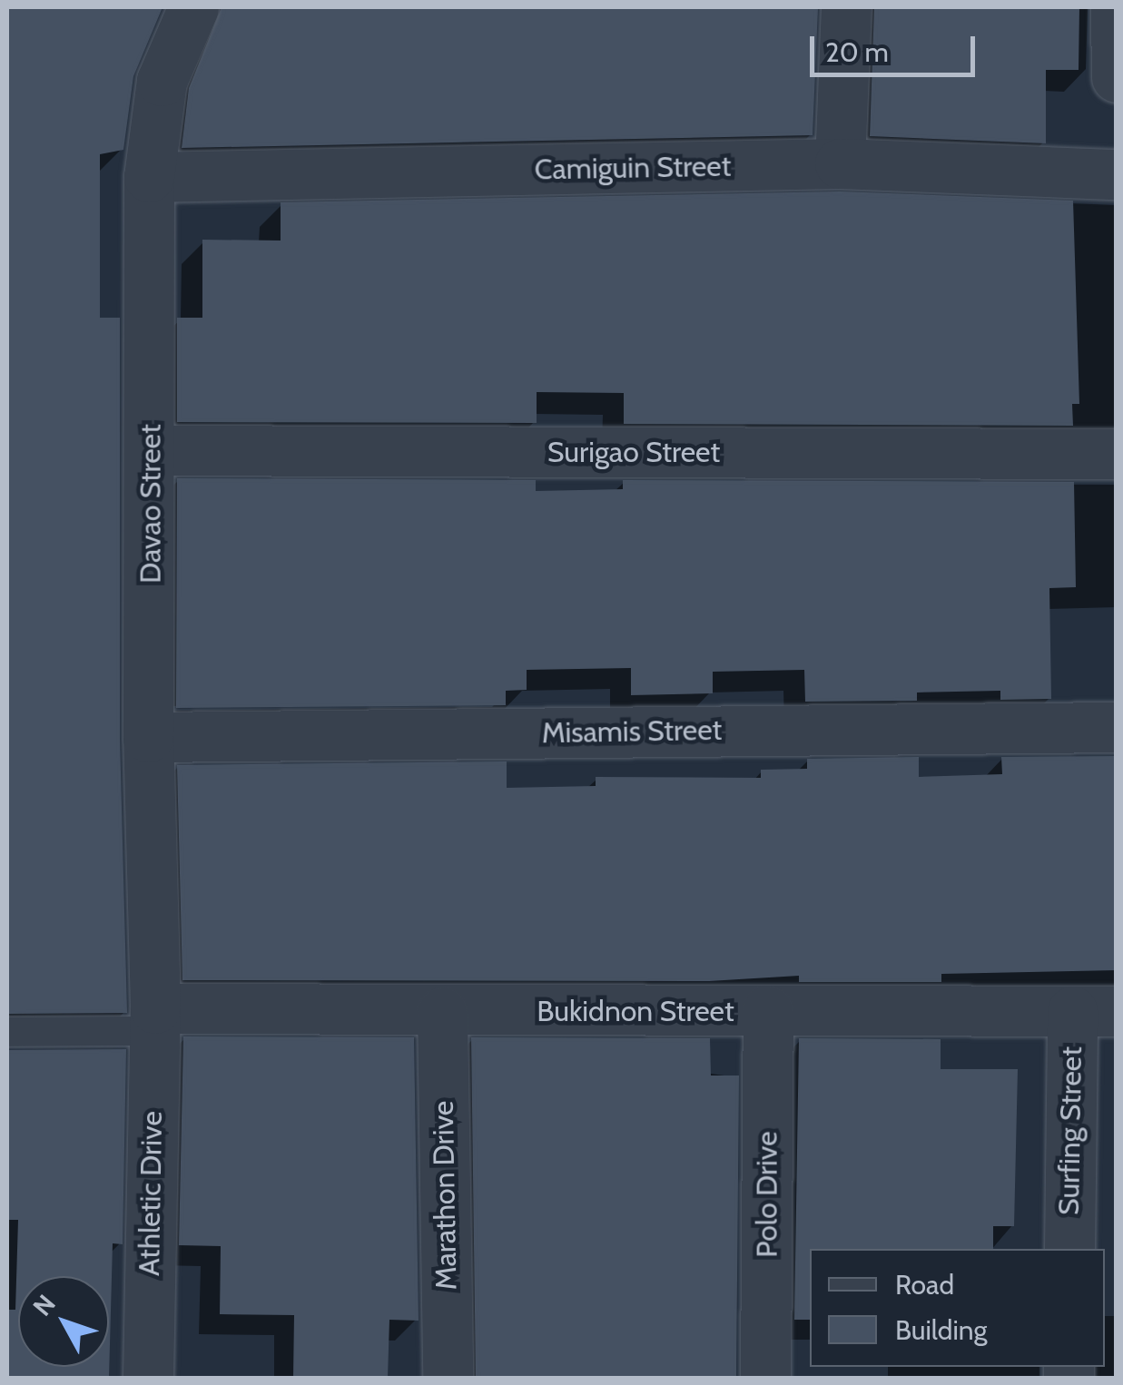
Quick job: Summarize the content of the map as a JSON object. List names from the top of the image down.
{
  "streets": {
    "street": [
      "Camiguin Street",
      "Surigao Street",
      "Davao Street",
      "Misamis Street",
      "Bukidnon Street",
      "Surfing Street",
      "Athletic Drive",
      "Polo Drive",
      "Marathon Drive"
    ]
  },
  "crossings": [
    ["Camiguin Street", "Davao Street"],
    ["Surigao Street", "Davao Street"],
    ["Davao Street", "Misamis Street"],
    ["Davao Street", "Bukidnon Street"],
    ["Davao Street", "Athletic Drive"],
    ["Bukidnon Street", "Surfing Street"],
    ["Bukidnon Street", "Athletic Drive"],
    ["Bukidnon Street", "Polo Drive"],
    ["Bukidnon Street", "Marathon Drive"]
  ],
  "legend": ["Road", "Building"],
  "scale_bar": "20 m",
  "north": "top left"
}
